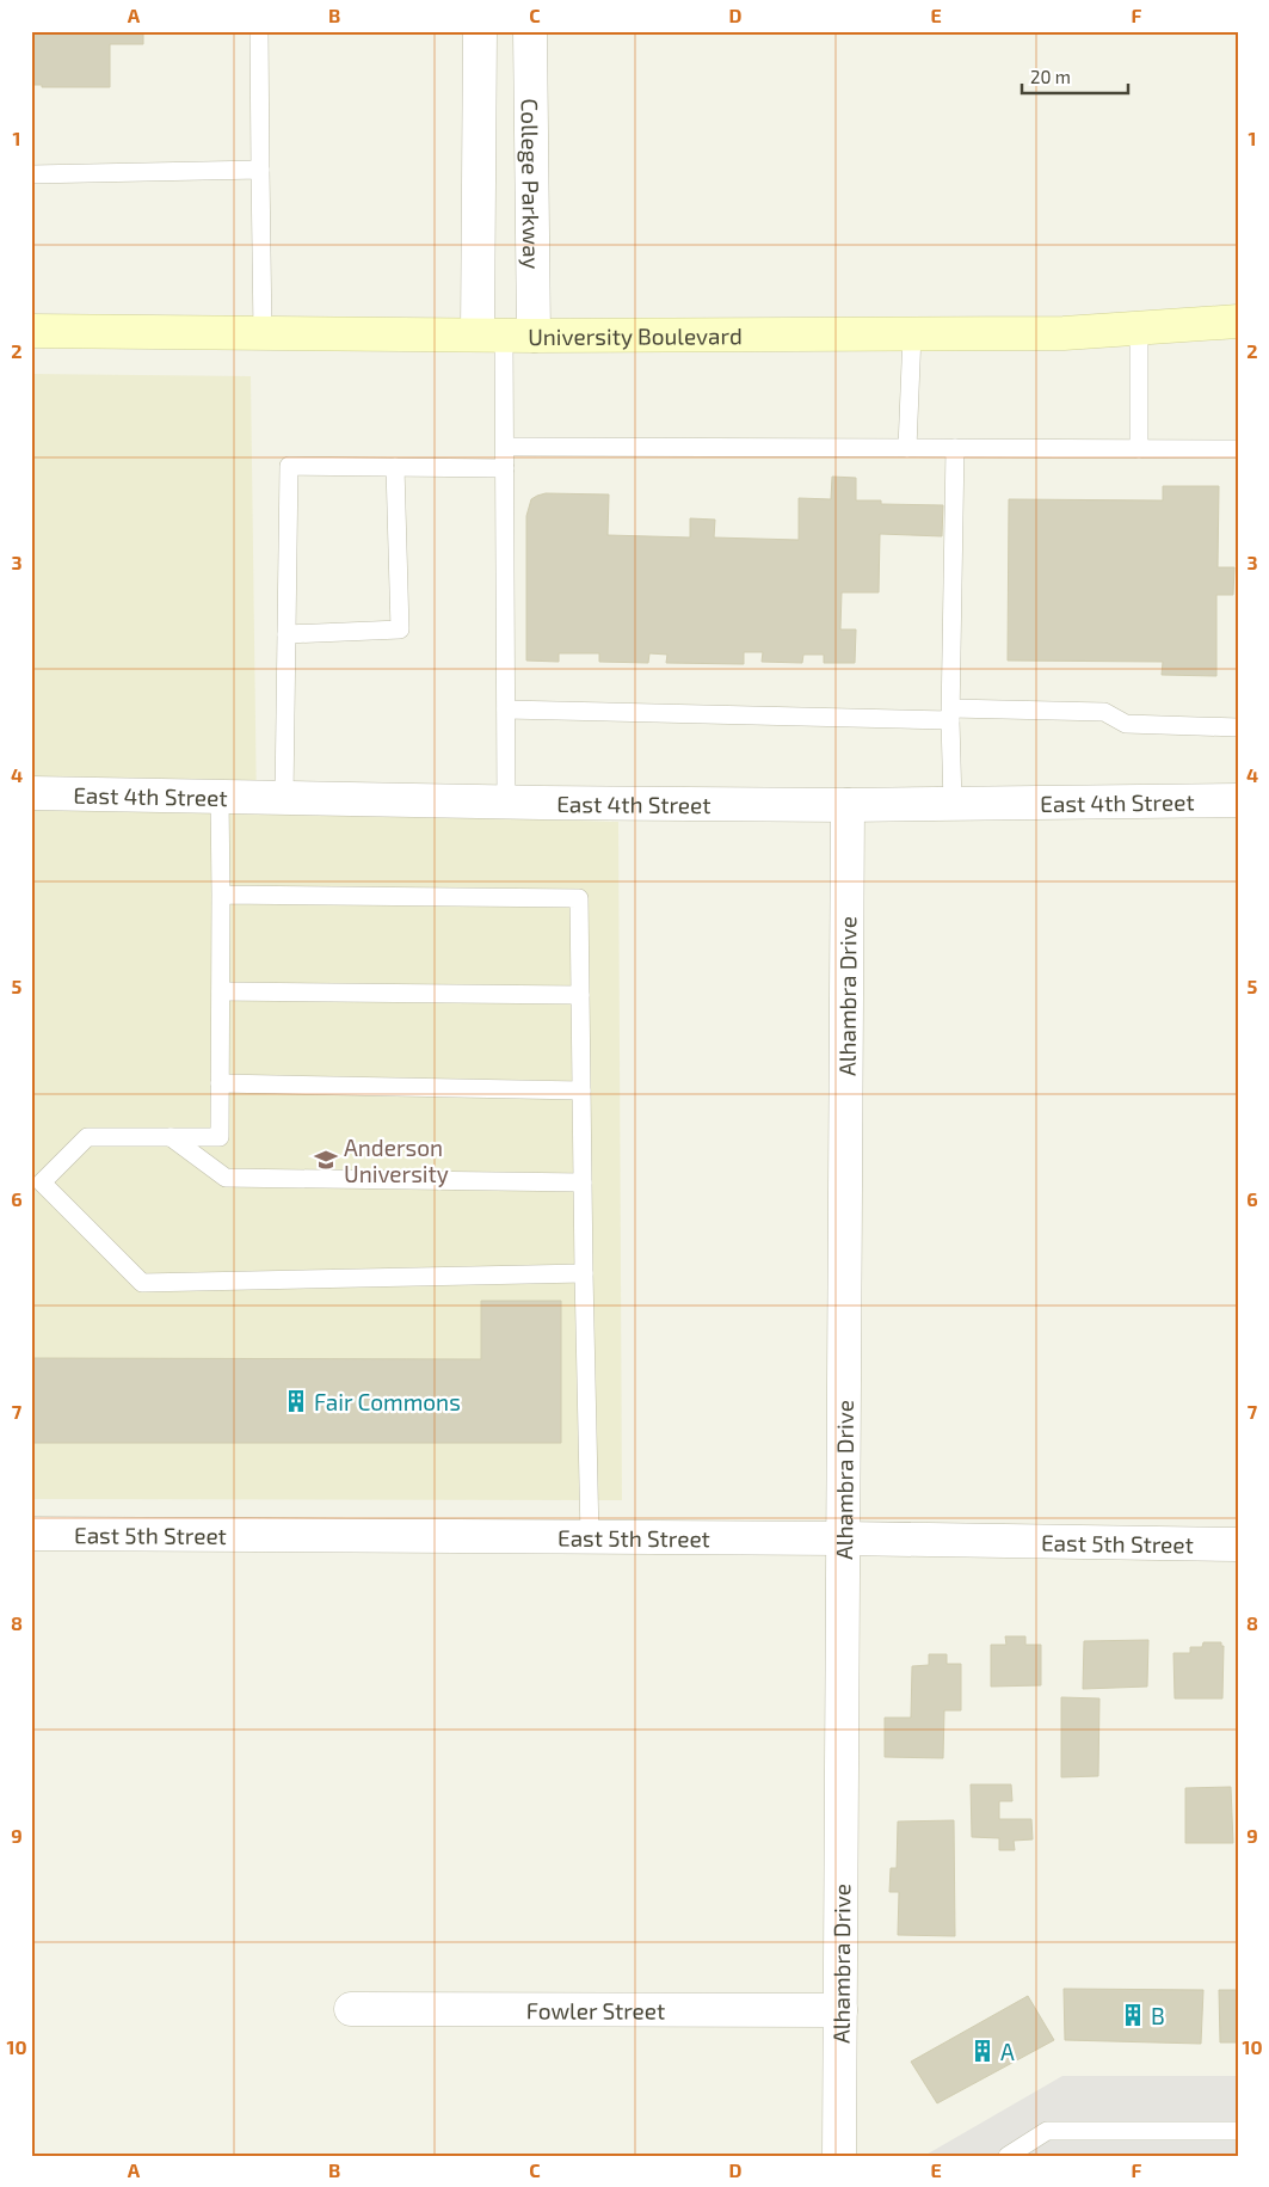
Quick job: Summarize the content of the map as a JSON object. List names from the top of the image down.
{
  "streets": {
    "main road": ["University Boulevard"],
    "street": [
      "College Parkway",
      "East 4th Street",
      "Alhambra Drive",
      "East 5th Street",
      "Fowler Street"
    ]
  },
  "crossings": [
    ["College Parkway", "University Boulevard"],
    ["East 4th Street", "Alhambra Drive"],
    ["Alhambra Drive", "East 5th Street"],
    ["Alhambra Drive", "Fowler Street"]
  ],
  "places": {
    "school or university": ["Anderson University"],
    "building": ["Fair Commons", "B", "A"]
  },
  "scale_bar": "20 m",
  "grid": {
    "columns": [
      "A",
      "B",
      "C",
      "D",
      "E",
      "F"
    ],
    "rows": [
      "1",
      "2",
      "3",
      "4",
      "5",
      "6",
      "7",
      "8",
      "9",
      "10"
    ]
  }
}
